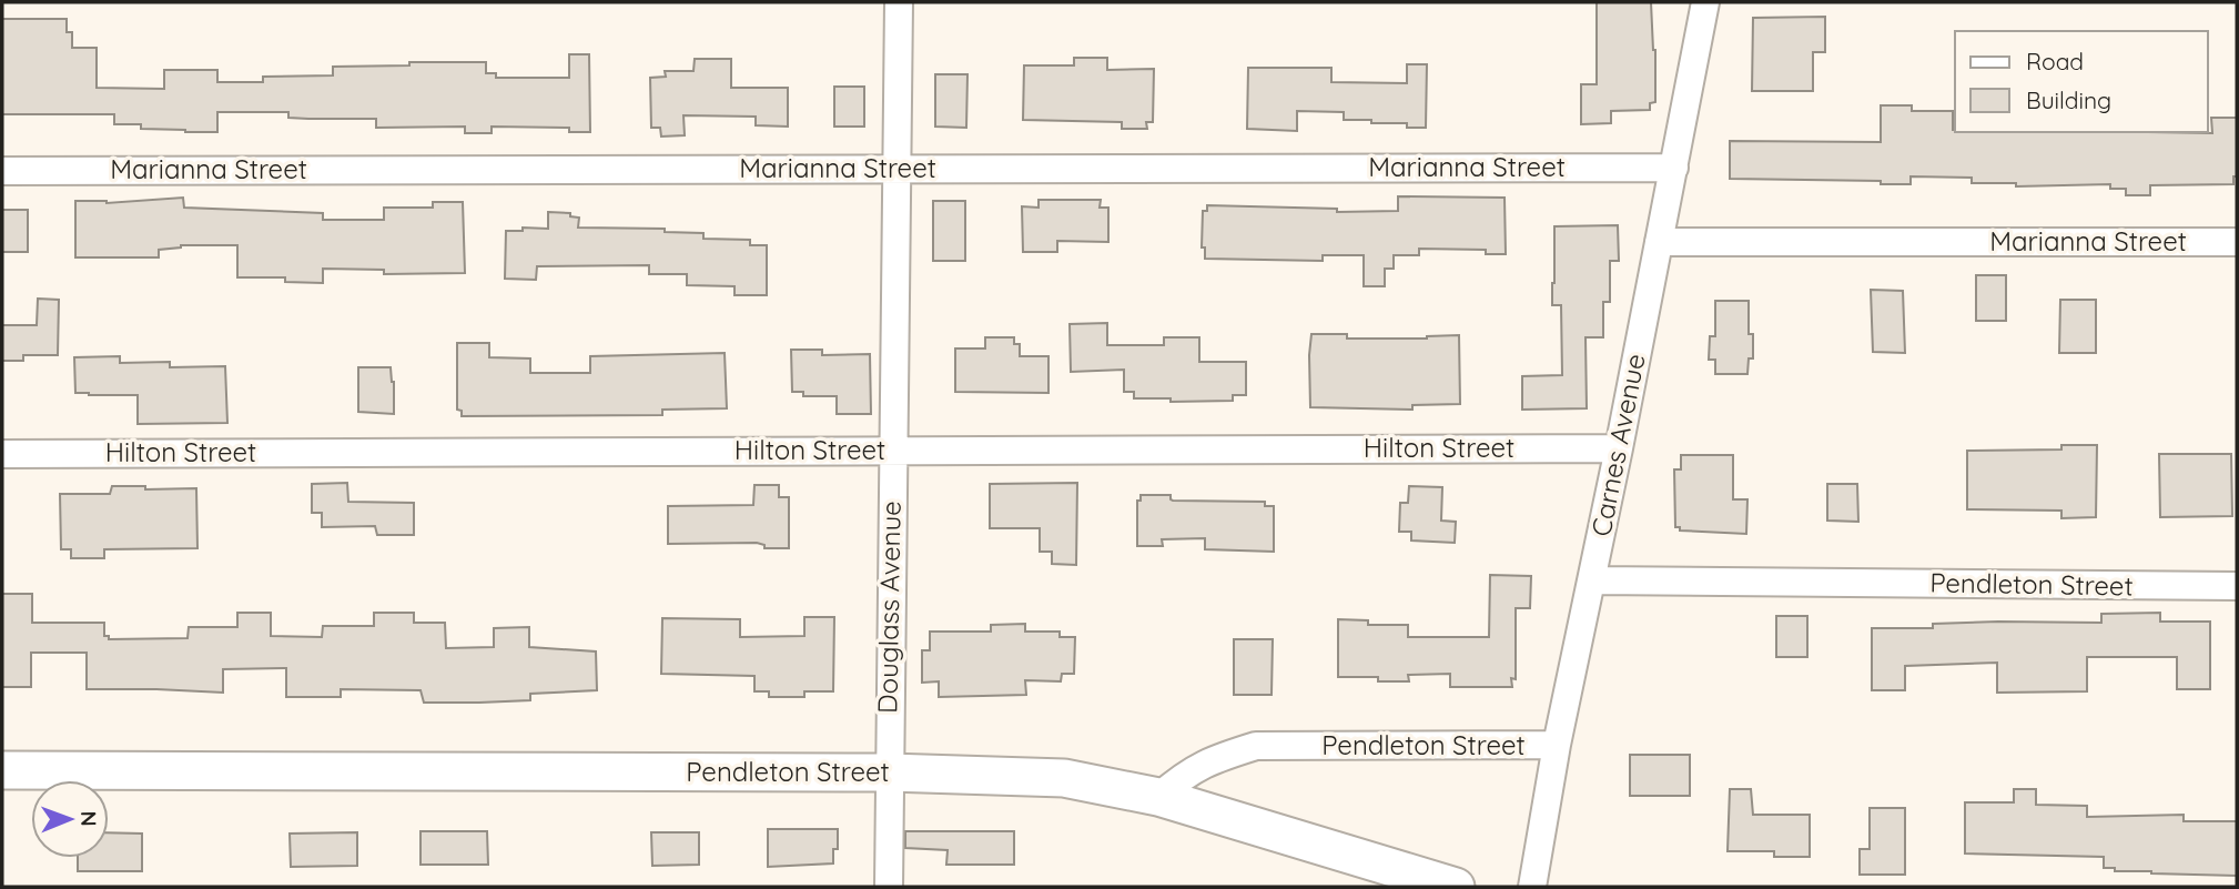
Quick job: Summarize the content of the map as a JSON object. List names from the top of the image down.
{
  "streets": {
    "main road": ["Pendleton Street"],
    "street": [
      "Marianna Street",
      "Carnes Avenue",
      "Hilton Street",
      "Douglass Avenue"
    ]
  },
  "crossings": [
    ["Marianna Street", "Carnes Avenue"],
    ["Marianna Street", "Douglass Avenue"],
    ["Carnes Avenue", "Hilton Street"],
    ["Carnes Avenue", "Pendleton Street"],
    ["Hilton Street", "Douglass Avenue"],
    ["Pendleton Street", "Douglass Avenue"]
  ],
  "legend": ["Road", "Building"],
  "north": "right"
}
